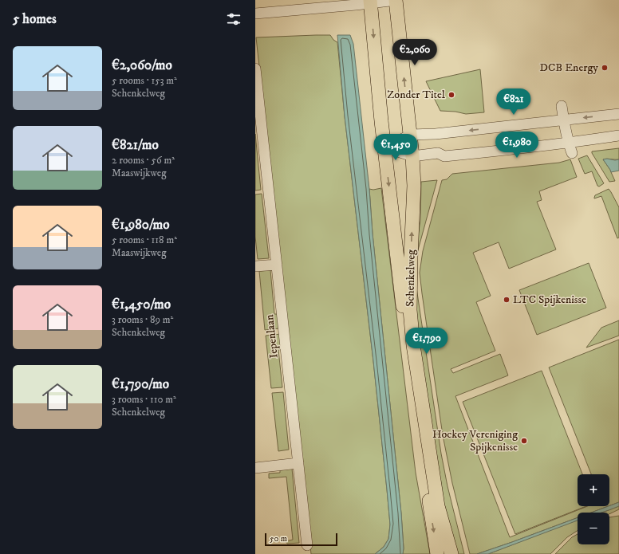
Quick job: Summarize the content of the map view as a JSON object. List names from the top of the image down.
{
  "streets": {
    "main road": ["Schenkelweg"],
    "street": ["Iepenlaan"]
  },
  "places": [
    "DCB Energy",
    "Zonder Titel",
    "LTC Spijkenisse",
    "Hockey Vereniging Spijkenisse"
  ],
  "scale_bar": "50 m",
  "page": {
    "heading": "5 homes",
    "list": [
      {
        "name": "€2,060/mo",
        "note": "5 rooms · 153 m² · Schenkelweg"
      },
      {
        "name": "€821/mo",
        "note": "2 rooms · 56 m² · Maaswijkweg"
      },
      {
        "name": "€1,980/mo",
        "note": "5 rooms · 118 m² · Maaswijkweg"
      },
      {
        "name": "€1,450/mo",
        "note": "3 rooms · 89 m² · Schenkelweg"
      },
      {
        "name": "€1,790/mo",
        "note": "3 rooms · 110 m² · Schenkelweg"
      }
    ],
    "price": [
      "€2,060",
      "€821",
      "€1,980",
      "€1,450",
      "€1,790"
    ],
    "map_buttons": ["+", "−"],
    "scale": "50 m"
  }
}
